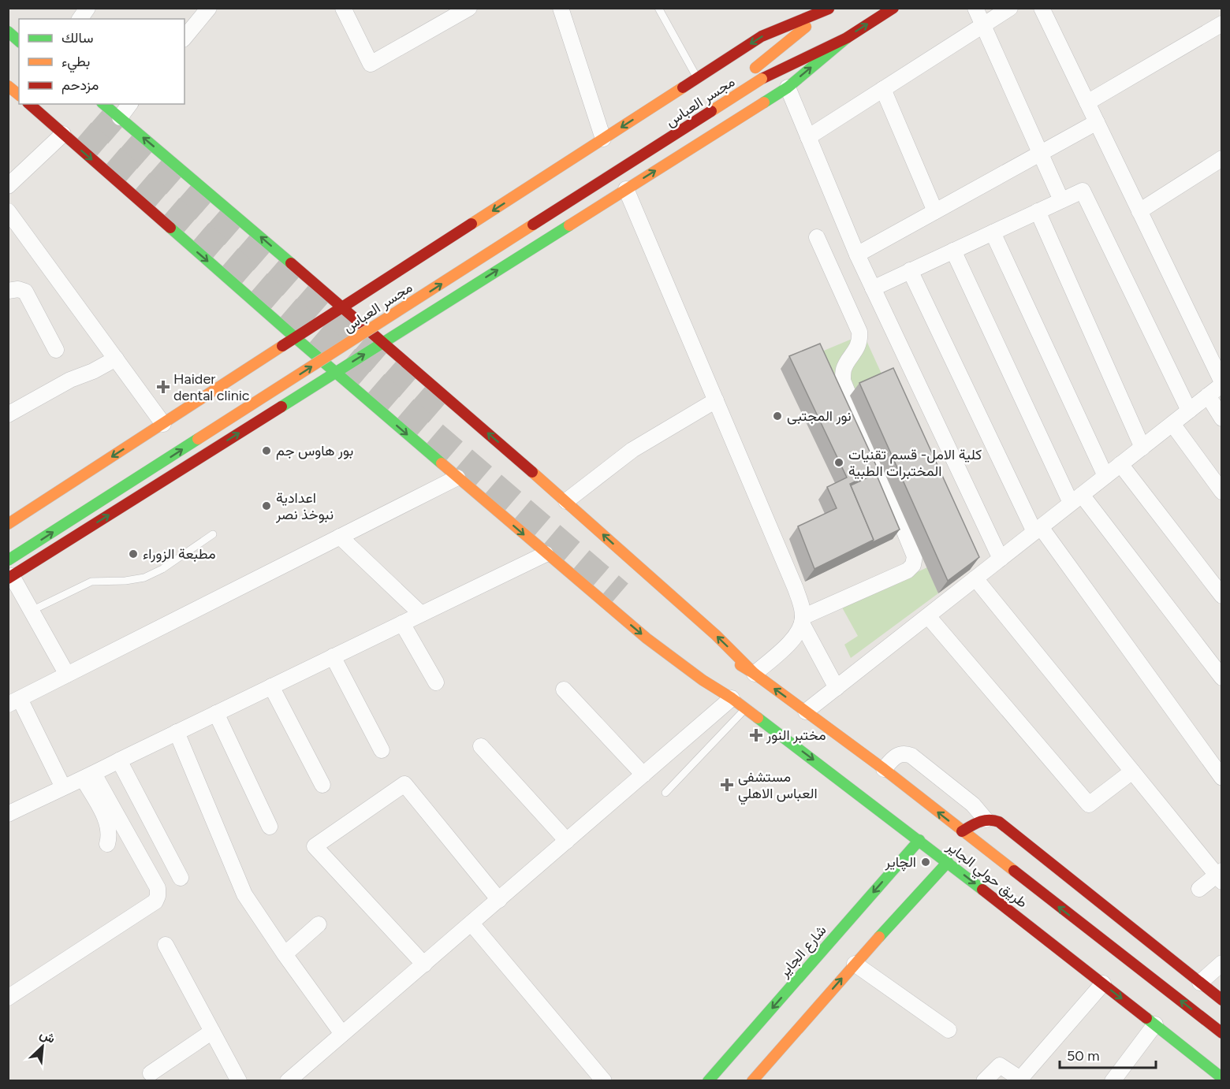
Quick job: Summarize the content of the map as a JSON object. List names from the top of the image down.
{
  "streets": {
    "main road": ["مجسر العباس", "طريق حولي الجاير", "شارع الجاير"]
  },
  "crossings": [
    ["طريق حولي الجاير", "شارع الجاير"]
  ],
  "places": {
    "health": ["Haider dental clinic", "مختبر النور", "مستشفى العباس الاهلي"],
    "other": [
      "نور المجتبى",
      "بور هاوس جم",
      "كلية الامل- قسم تقنيات المختبرات الطبية",
      "اعدادية نبوخذ نصر",
      "مطبعة الزوراء",
      "الچاير"
    ]
  },
  "legend": ["سالك", "بطيء", "مزدحم"],
  "scale_bar": "50 m",
  "north": "top right"
}
